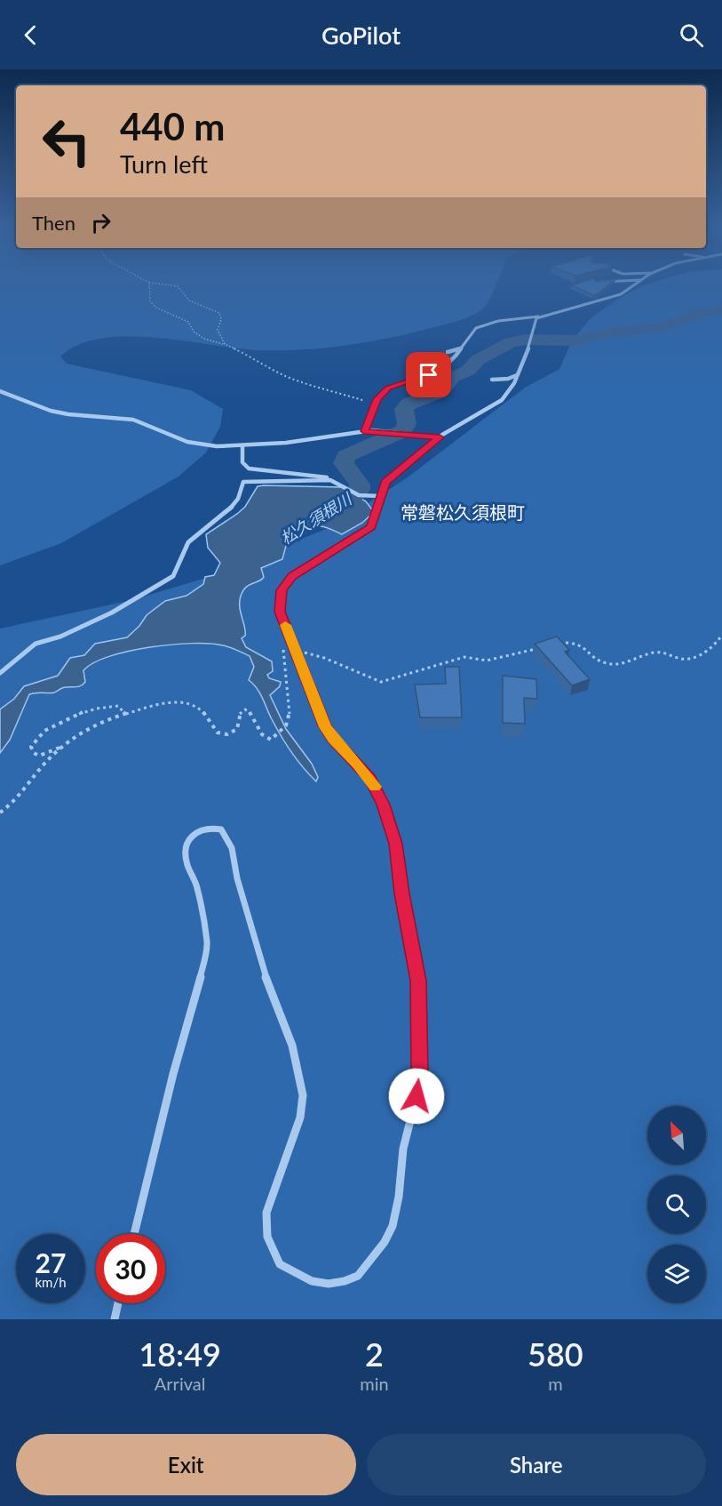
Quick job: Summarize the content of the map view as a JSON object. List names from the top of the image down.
{
  "districts": ["常磐松久須根町"],
  "water": ["松久須根川"],
  "north": "top left",
  "page": {
    "header": "GoPilot",
    "turn": ["440 m", "Turn left"],
    "then": "Then",
    "speed": "27 km/h",
    "limit": "30",
    "eta": [
      "18:49",
      "Arrival",
      "2",
      "min",
      "580",
      "m"
    ],
    "buttons": ["Exit", "Share"]
  }
}
